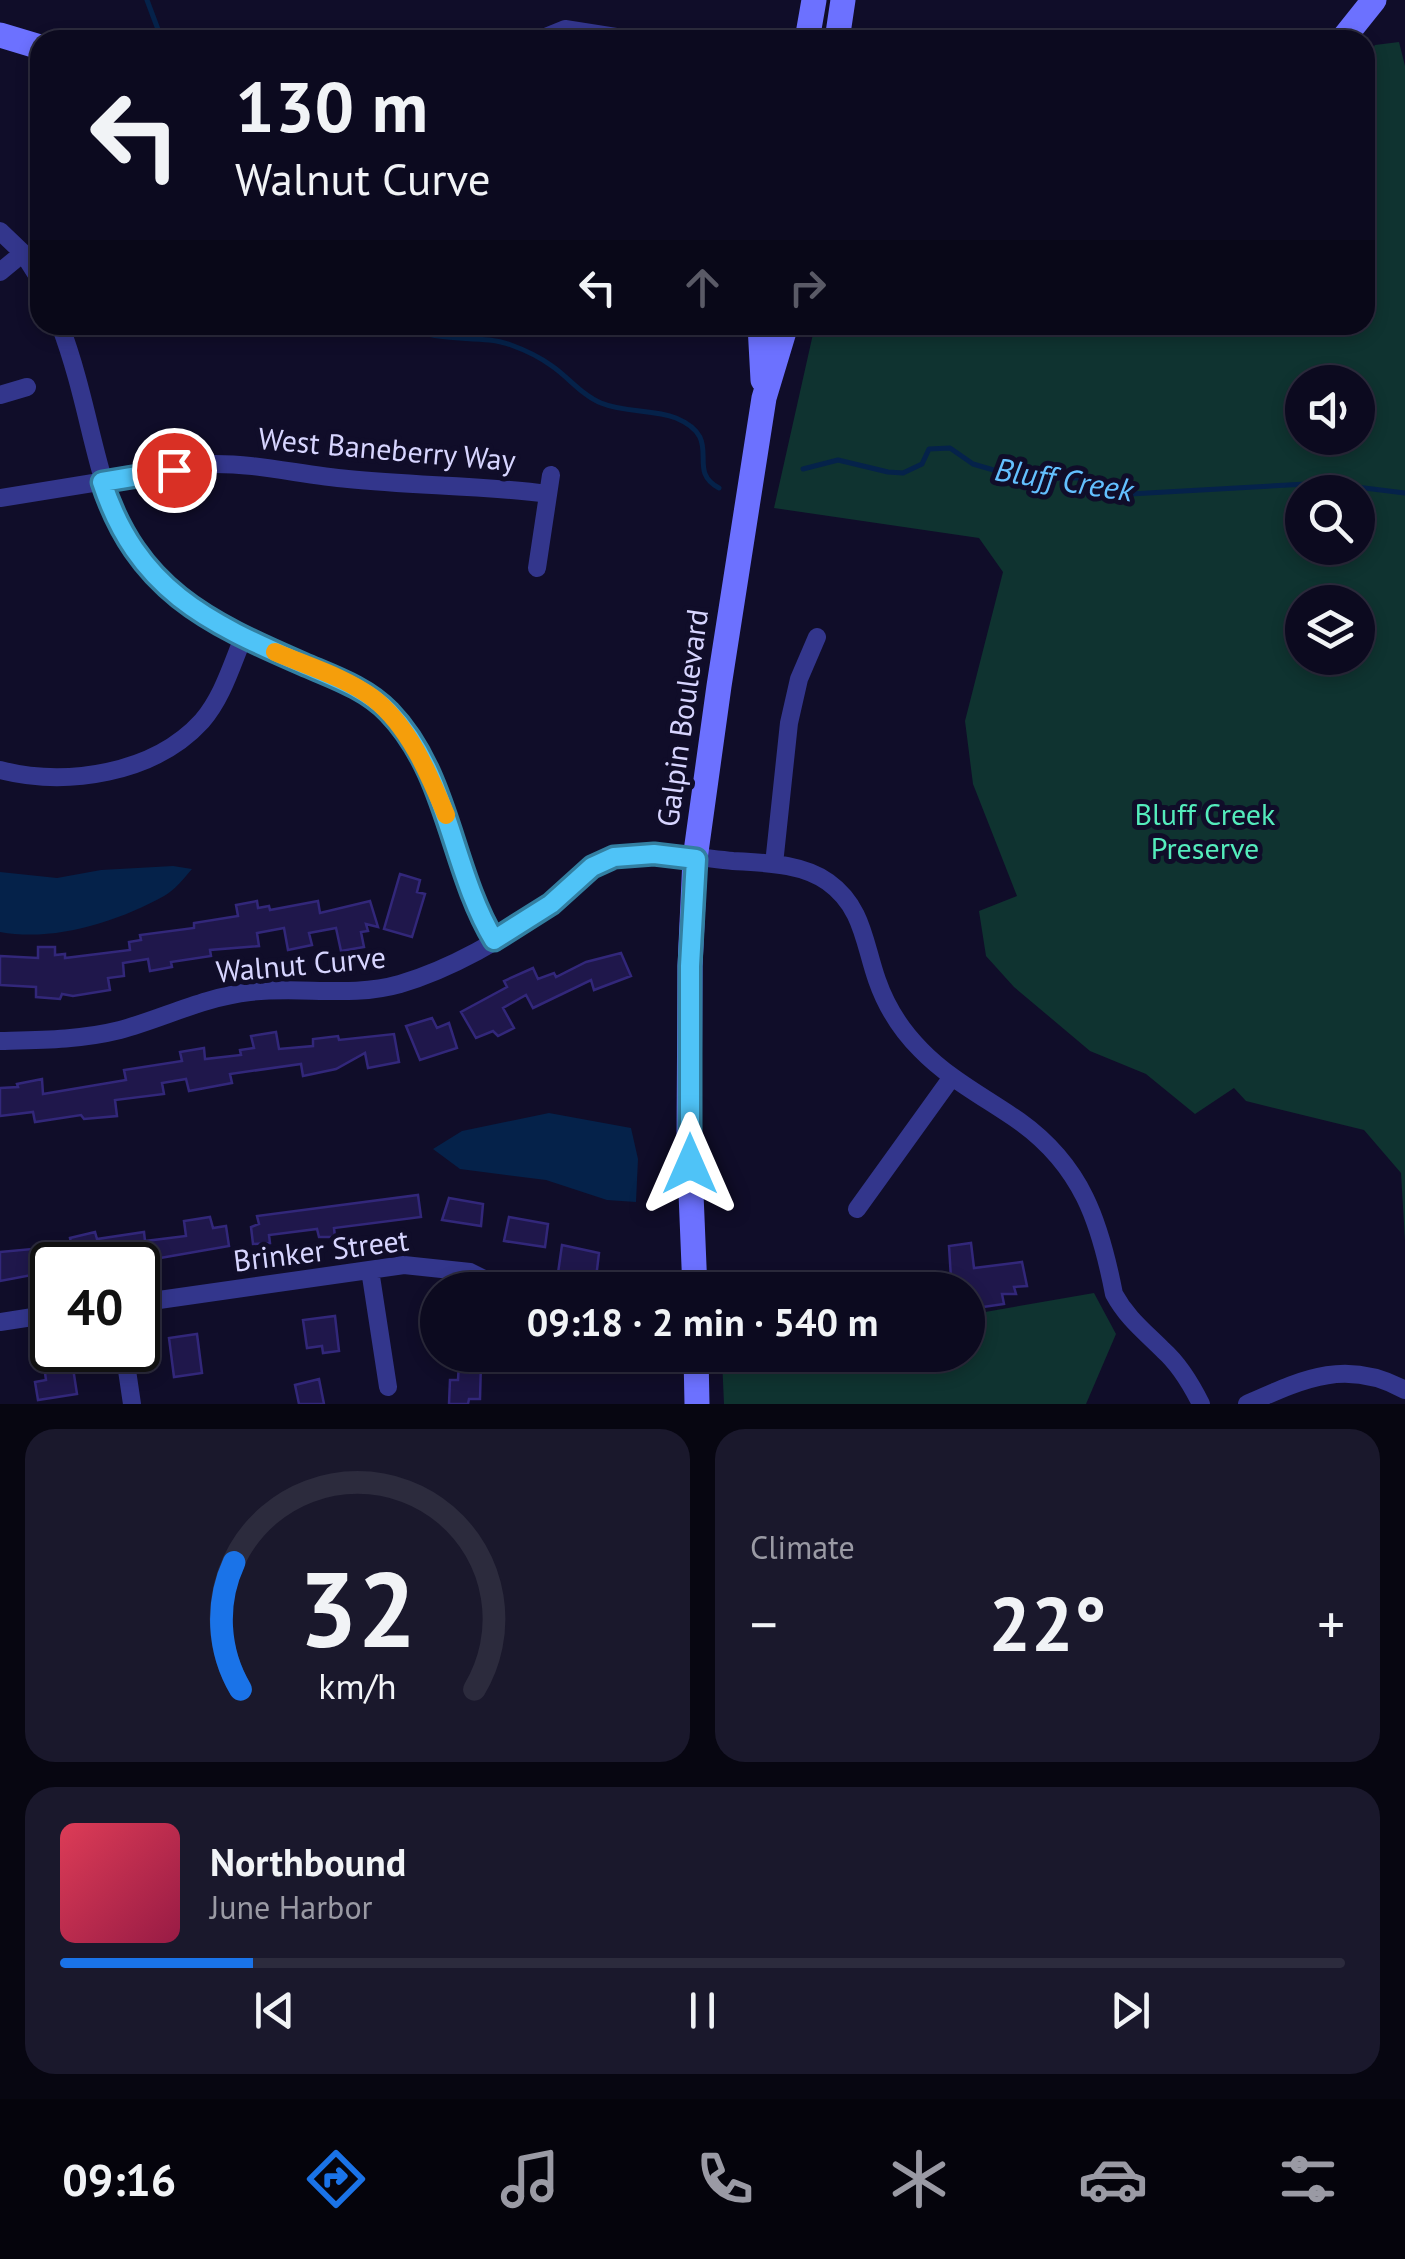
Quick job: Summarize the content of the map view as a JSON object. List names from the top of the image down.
{
  "streets": {
    "street": [
      "West Baneberry Way",
      "Galpin Boulevard",
      "Walnut Curve",
      "Brinker Street"
    ]
  },
  "crossings": [
    ["Galpin Boulevard", "Walnut Curve"]
  ],
  "water": ["Bluff Creek"],
  "parks": ["Bluff Creek Preserve"],
  "page": {
    "turn": ["130 m", "Walnut Curve"],
    "limit": "40",
    "trip": "09:18 · 2 min · 540 m",
    "tile": "Climate",
    "heat": ["−", "22°", "+"],
    "song": ["Northbound", "June Harbor"],
    "tabs": "09:16",
    "gauge": ["32", "km/h"]
  }
}
